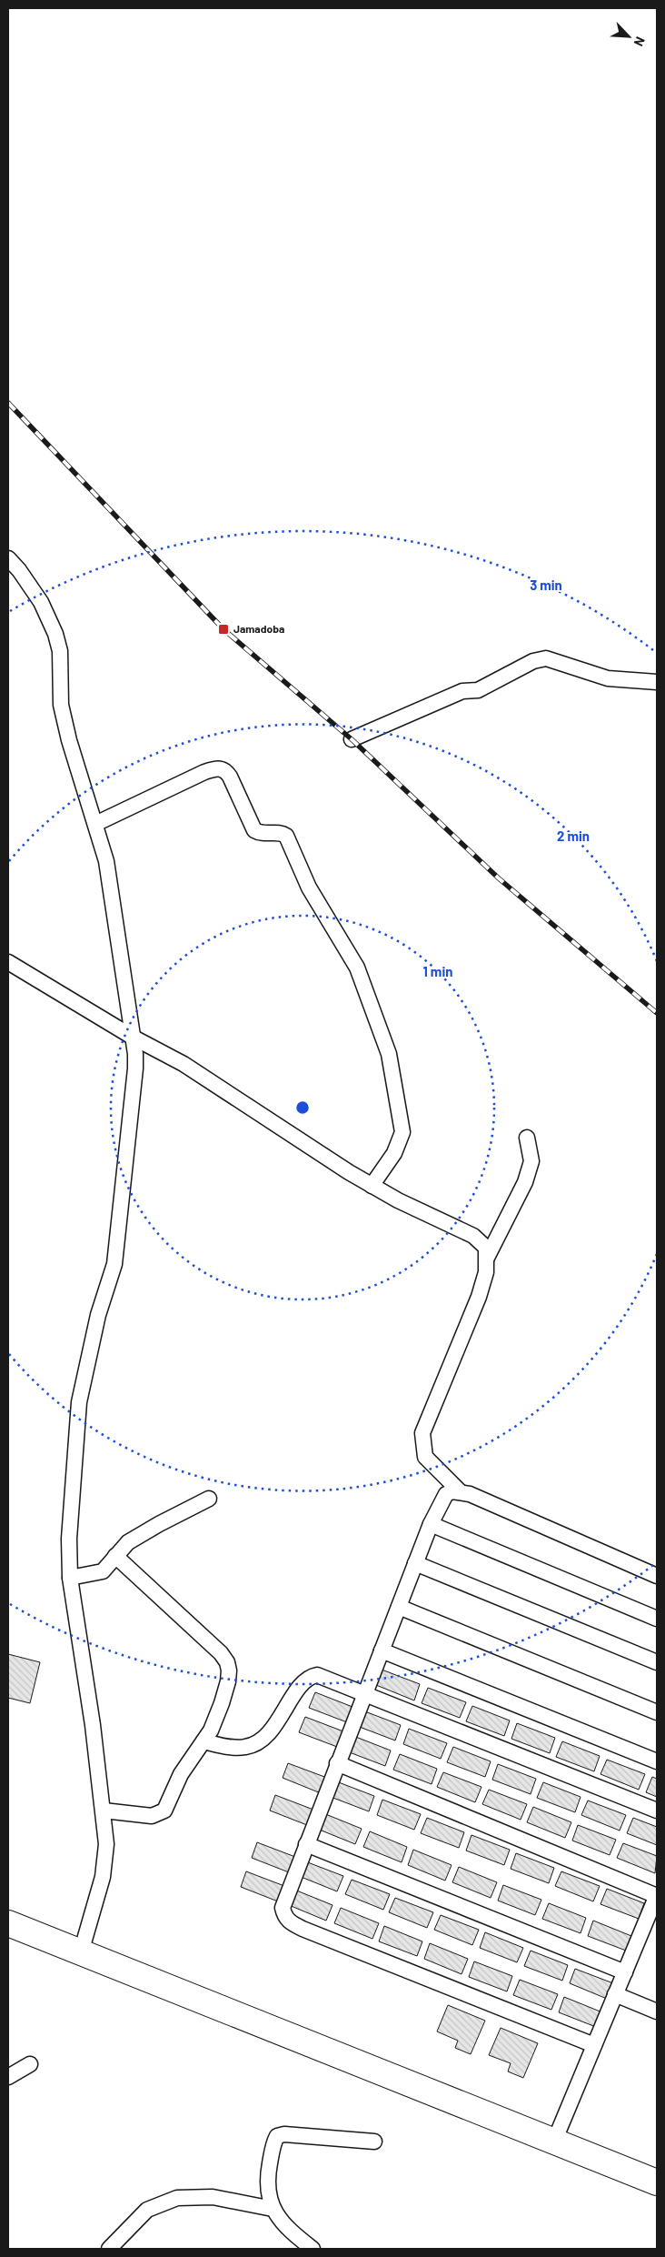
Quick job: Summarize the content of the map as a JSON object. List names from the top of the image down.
{
  "places": {
    "transit": ["Jamadoba"]
  },
  "north": "bottom right",
  "rings": ["3 min", "2 min", "1 min"]
}
